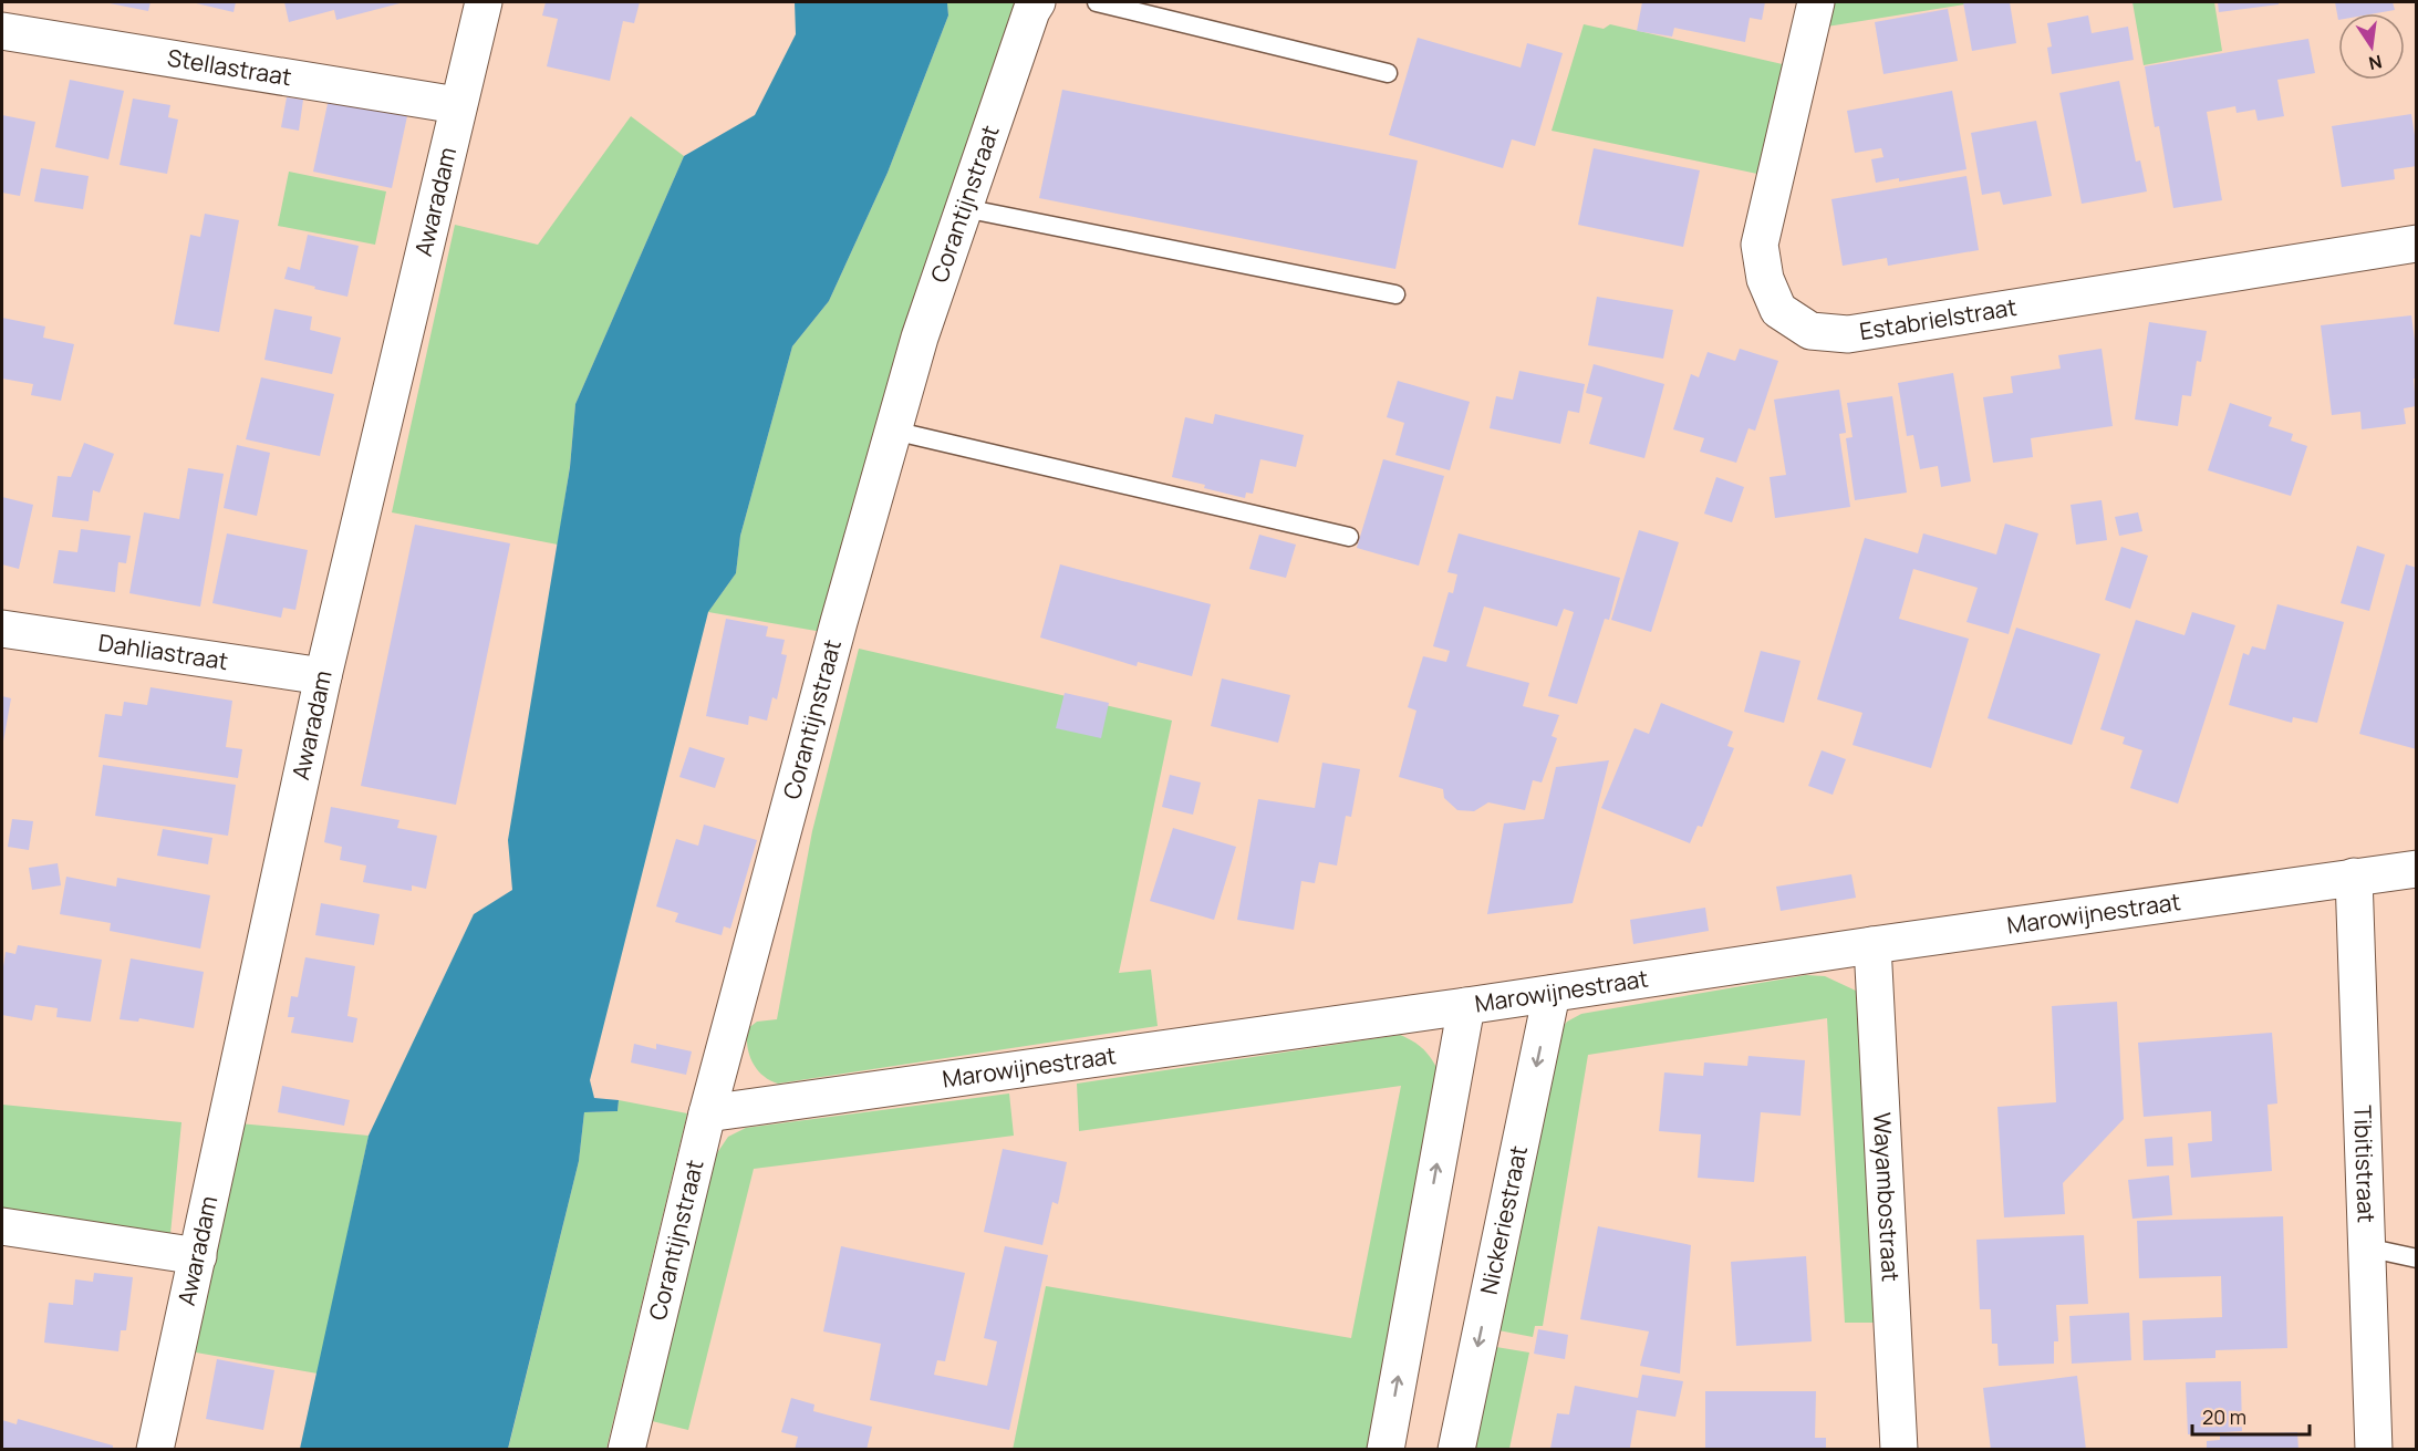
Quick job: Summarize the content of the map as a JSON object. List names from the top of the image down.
{
  "streets": {
    "street": [
      "Stellastraat",
      "Awaradam",
      "Corantijnstraat",
      "Estabrielstraat",
      "Dahliastraat",
      "Marowijnestraat",
      "Tibitistraat",
      "Wayambostraat",
      "Nickeriestraat"
    ]
  },
  "crossings": [
    ["Stellastraat", "Awaradam"],
    ["Awaradam", "Dahliastraat"],
    ["Corantijnstraat", "Marowijnestraat"],
    ["Marowijnestraat", "Tibitistraat"],
    ["Marowijnestraat", "Wayambostraat"],
    ["Marowijnestraat", "Nickeriestraat"]
  ],
  "scale_bar": "20 m",
  "north": "bottom"
}
